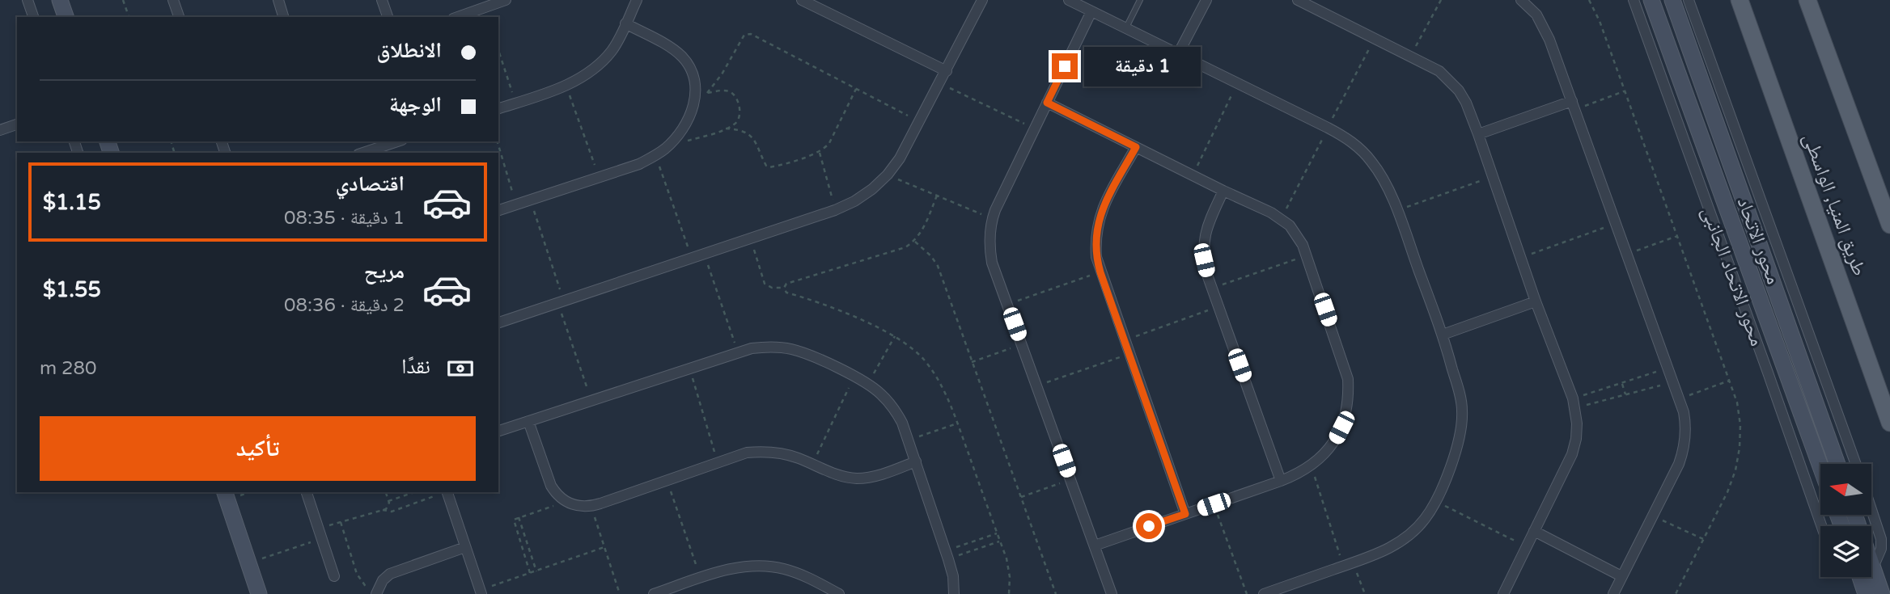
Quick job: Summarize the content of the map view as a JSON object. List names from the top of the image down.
{
  "streets": {
    "main road": ["طريق المنيا, الواسطى"],
    "street": ["محور الاتحاد", "محور الاتحاد الجانبى"]
  },
  "north": "left",
  "page": {
    "banner": ["الانطلاق", "الوجهة"],
    "bubble": "1 دقيقة",
    "list": [
      {
        "name": "اقتصادي",
        "note": "1 دقيقة · 08:35",
        "value": "$1.15"
      },
      {
        "name": "مريح",
        "note": "2 دقيقة · 08:36",
        "value": "$1.55"
      }
    ],
    "pay": ["نقدًا", "280 m"],
    "buttons": "تأكيد"
  }
}
